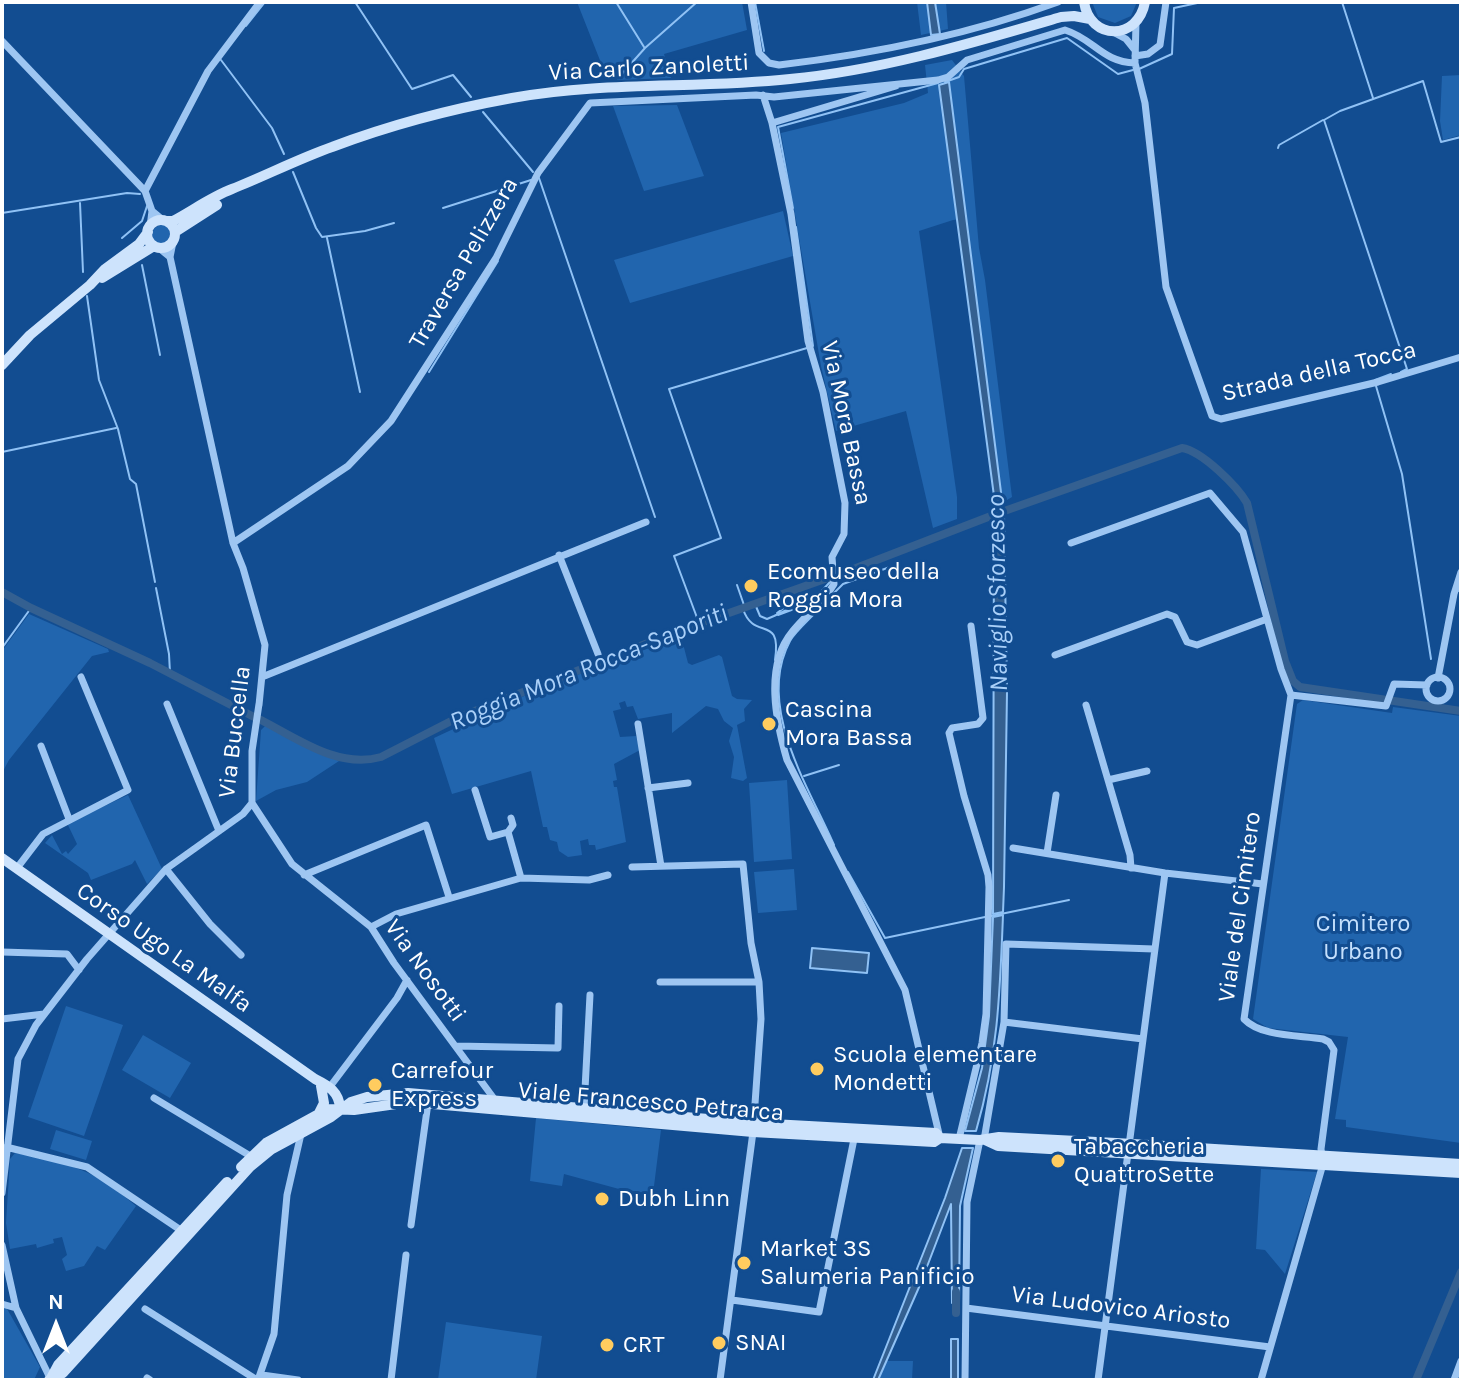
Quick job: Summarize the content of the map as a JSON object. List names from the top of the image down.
{
  "streets": {
    "main road": ["Via Carlo Zanoletti", "Corso Ugo La Malfa", "Viale Francesco Petrarca"],
    "street": [
      "Traversa Pelizzera",
      "Strada della Tocca",
      "Via Mora Bassa",
      "Via Buccella",
      "Viale del Cimitero",
      "Via Nosotti",
      "Via Ludovico Ariosto"
    ]
  },
  "crossings": [
    ["Via Carlo Zanoletti", "Via Buccella"],
    ["Traversa Pelizzera", "Via Mora Bassa"],
    ["Traversa Pelizzera", "Via Buccella"],
    ["Via Mora Bassa", "Viale Francesco Petrarca"],
    ["Via Buccella", "Corso Ugo La Malfa"],
    ["Via Buccella", "Via Nosotti"],
    ["Viale del Cimitero", "Viale Francesco Petrarca"],
    ["Corso Ugo La Malfa", "Viale Francesco Petrarca"],
    ["Via Nosotti", "Viale Francesco Petrarca"]
  ],
  "water": ["Naviglio Sforzesco", "Roggia Mora Rocca-Saporiti"],
  "parks": ["Cimitero Urbano"],
  "places": [
    "Ecomuseo della Roggia Mora",
    "Cascina Mora Bassa",
    "Scuola elementare Mondetti",
    "Carrefour Express",
    "Tabaccheria QuattroSette",
    "Dubh Linn",
    "Market 3S Salumeria Panificio",
    "SNAI",
    "CRT"
  ],
  "north": "top"
}
